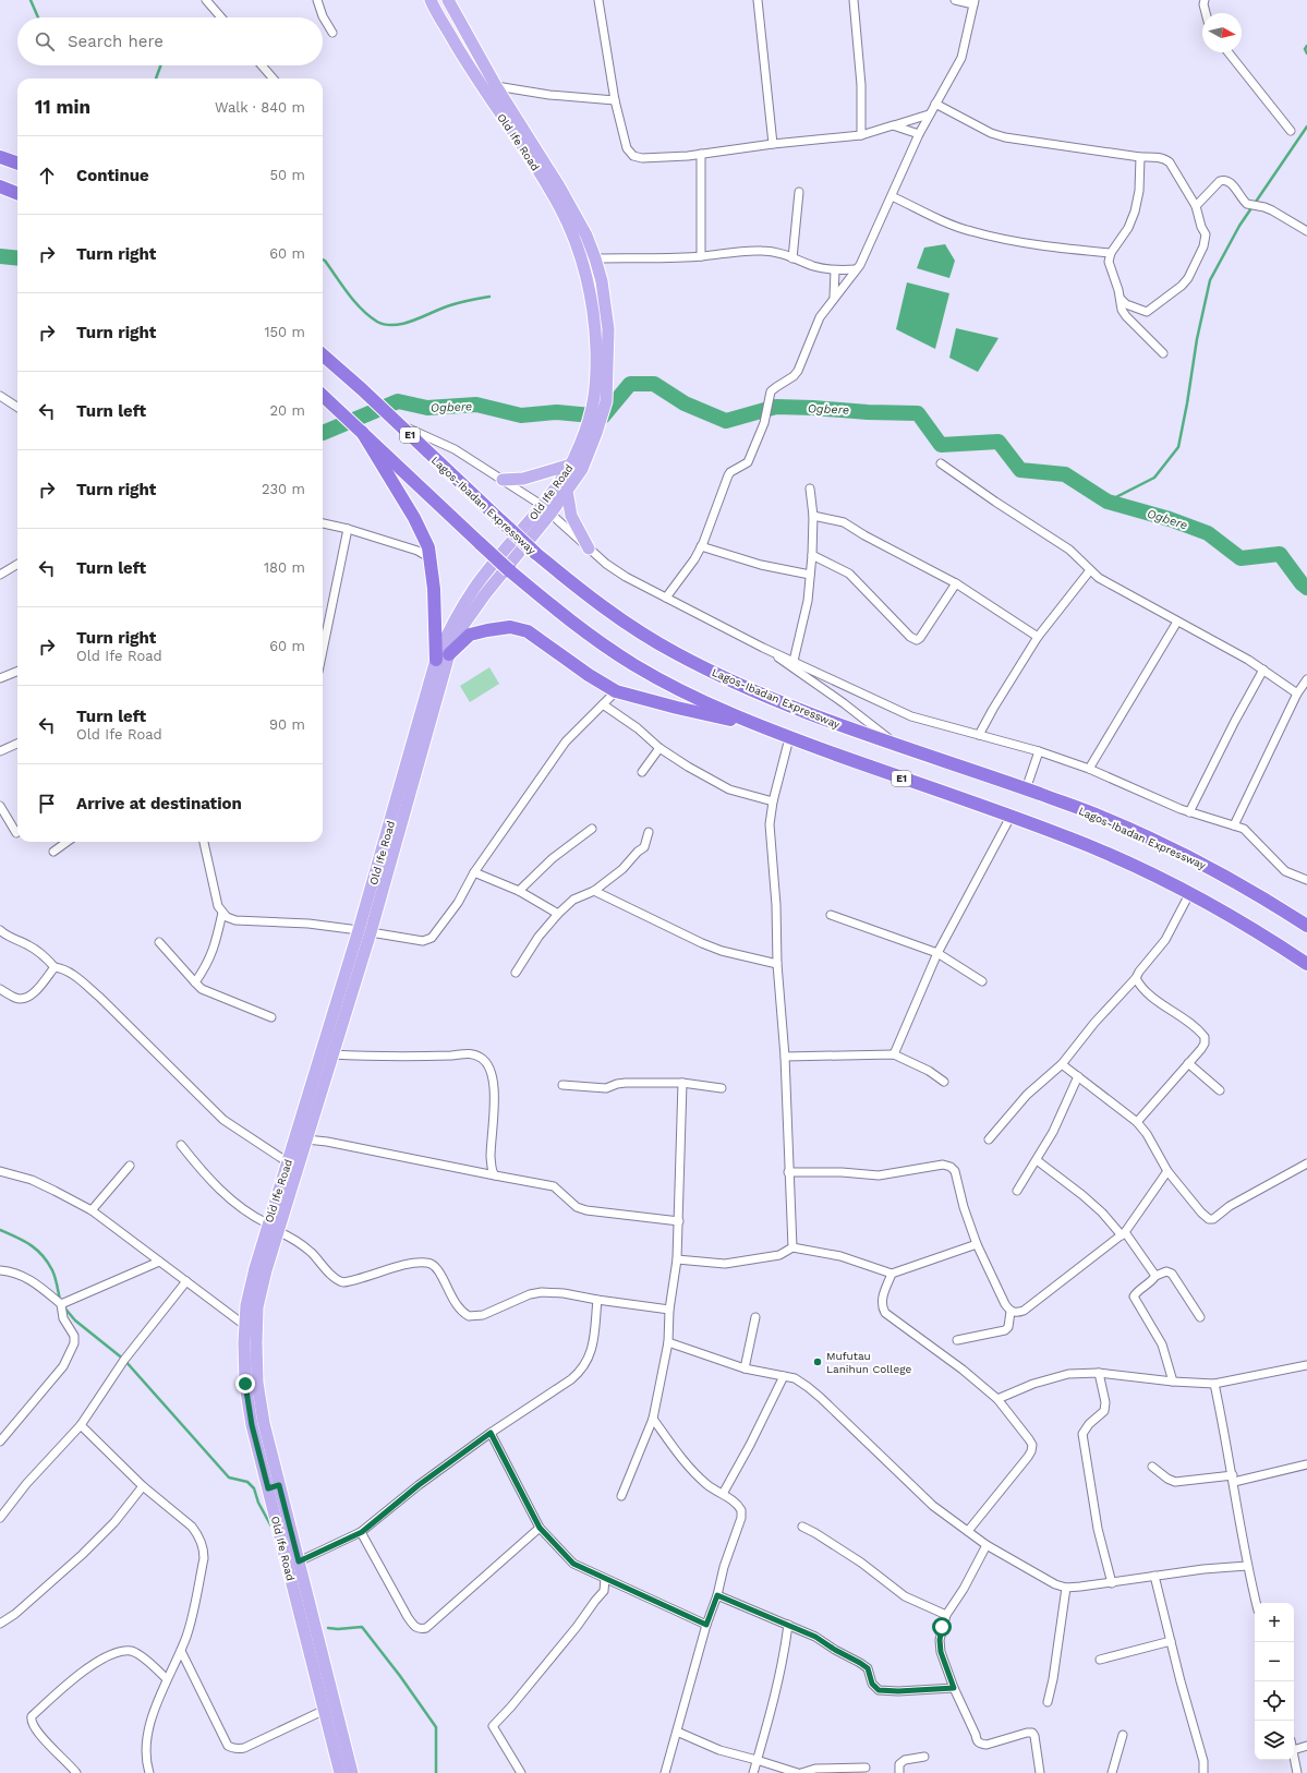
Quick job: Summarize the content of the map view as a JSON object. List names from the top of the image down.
{
  "streets": {
    "highway": ["E1", "Lagos-Ibadan Expressway"],
    "main road": ["Old Ife Road"]
  },
  "water": ["Ogbere"],
  "places": ["Mufutau Lanihun College"],
  "north": "right",
  "page": {
    "search": "Search here",
    "heading": ["11 min", "Walk · 840 m"],
    "list": [
      ["Continue", "50 m"],
      ["Turn right", "60 m"],
      ["Turn right", "150 m"],
      ["Turn left", "20 m"],
      ["Turn right", "230 m"],
      ["Turn left", "180 m"],
      ["Turn right", "Old Ife Road", "60 m"],
      ["Turn left", "Old Ife Road", "90 m"],
      "Arrive at destination"
    ],
    "map_buttons": ["+", "−"]
  }
}
